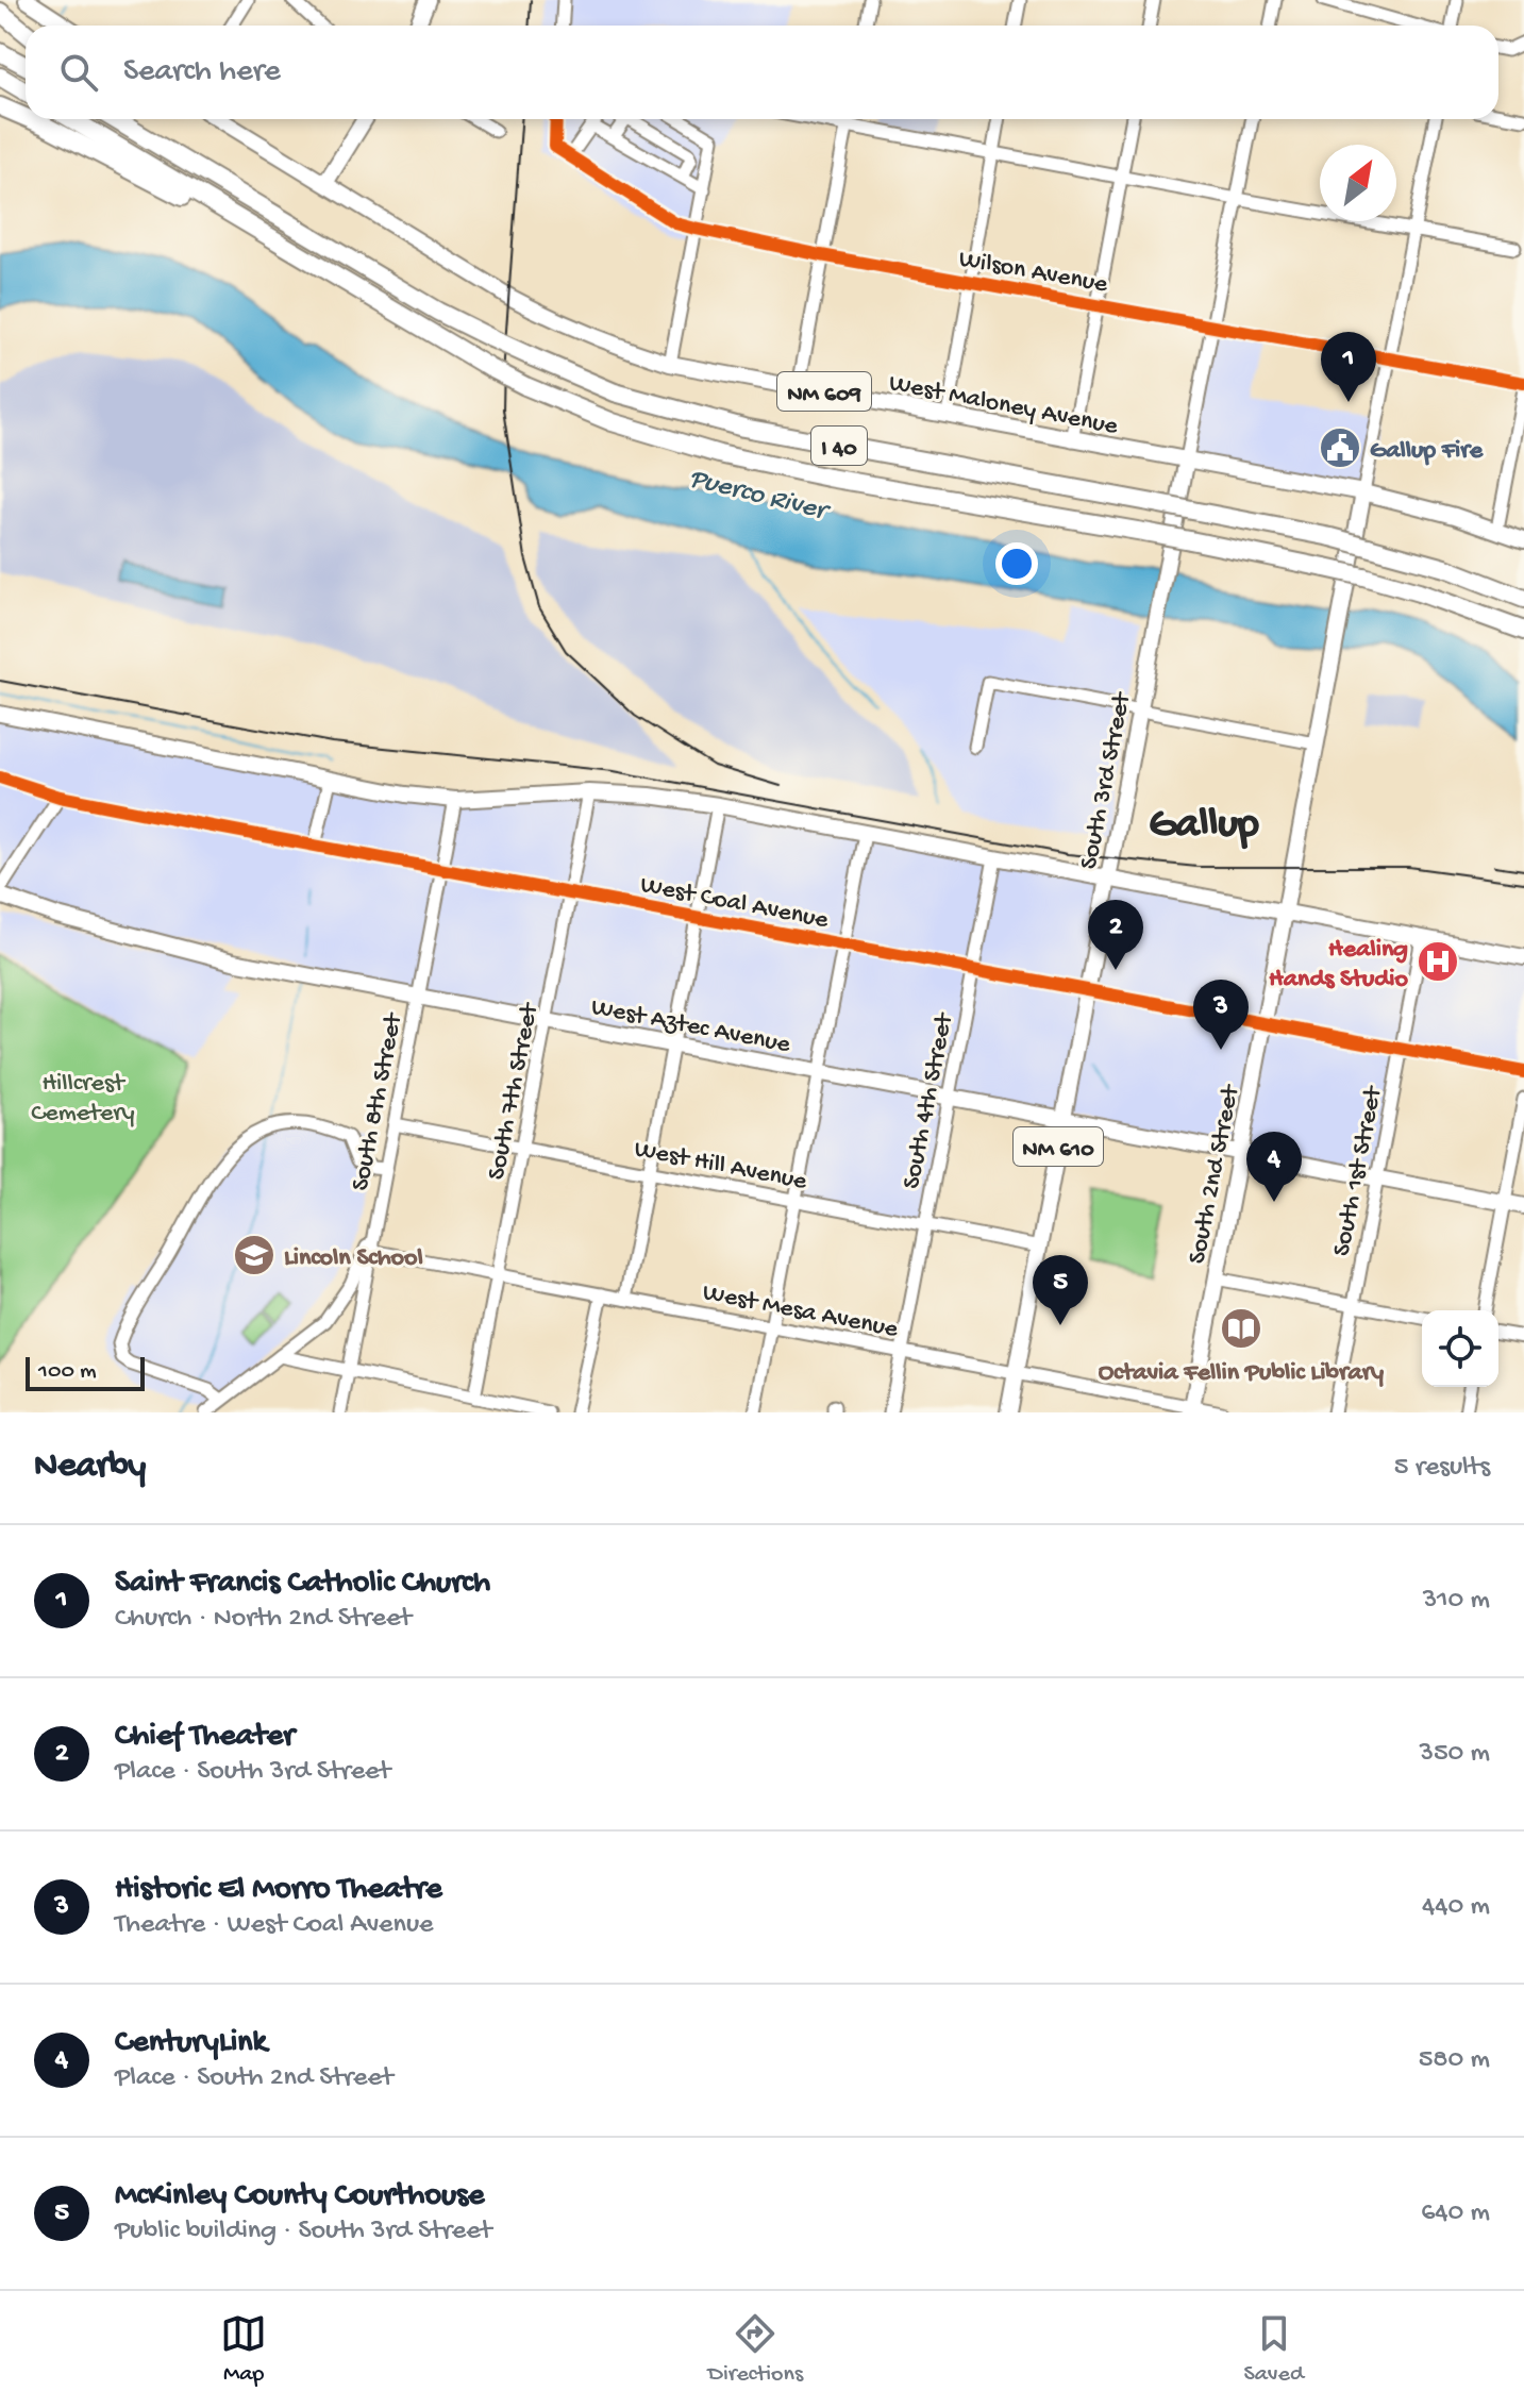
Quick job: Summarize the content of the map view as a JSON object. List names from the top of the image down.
{
  "streets": {
    "highway": ["I 40"],
    "main road": [
      "NM 609",
      "West Maloney Avenue",
      "South 3rd Street",
      "West Aztec Avenue",
      "NM 610",
      "South 2nd Street"
    ],
    "street": [
      "Wilson Avenue",
      "West Coal Avenue",
      "South 7th Street",
      "South 4th Street",
      "South 8th Street",
      "West Hill Avenue",
      "South 1st Street",
      "West Mesa Avenue"
    ]
  },
  "crossings": [
    ["NM 609", "West Maloney Avenue"],
    ["West Maloney Avenue", "South 3rd Street"],
    ["West Maloney Avenue", "South 2nd Street"],
    ["South 3rd Street", "West Coal Avenue"],
    ["South 3rd Street", "West Aztec Avenue"],
    ["South 3rd Street", "West Hill Avenue"],
    ["South 3rd Street", "West Mesa Avenue"],
    ["West Coal Avenue", "South 7th Street"],
    ["West Coal Avenue", "South 4th Street"],
    ["West Coal Avenue", "South 8th Street"],
    ["West Coal Avenue", "South 1st Street"],
    ["West Coal Avenue", "South 2nd Street"],
    ["West Aztec Avenue", "South 7th Street"],
    ["West Aztec Avenue", "South 4th Street"],
    ["West Aztec Avenue", "South 8th Street"],
    ["West Aztec Avenue", "South 1st Street"],
    ["West Aztec Avenue", "South 2nd Street"],
    ["South 7th Street", "West Hill Avenue"],
    ["South 7th Street", "West Mesa Avenue"],
    ["South 4th Street", "West Hill Avenue"],
    ["South 4th Street", "West Mesa Avenue"],
    ["South 8th Street", "West Hill Avenue"],
    ["South 8th Street", "West Mesa Avenue"],
    ["South 2nd Street", "West Mesa Avenue"]
  ],
  "districts": ["Gallup"],
  "water": ["Puerco River"],
  "parks": ["Hillcrest Cemetery"],
  "places": {
    "public building": ["Gallup Fire"],
    "hospital": ["Healing Hands Studio"],
    "school or university": ["Lincoln School"],
    "library": ["Octavia Fellin Public Library"]
  },
  "scale_bar": "100 m",
  "north": "top right",
  "page": {
    "search": "Search here",
    "pins": [
      "1",
      "2",
      "3",
      "4",
      "5"
    ],
    "scale": "100 m",
    "heading": ["Nearby", "5 results"],
    "list": [
      {
        "mark": "1",
        "name": "Saint Francis Catholic Church",
        "note": "Church · North 2nd Street",
        "value": "310 m"
      },
      {
        "mark": "2",
        "name": "Chief Theater",
        "note": "Place · South 3rd Street",
        "value": "350 m"
      },
      {
        "mark": "3",
        "name": "Historic El Morro Theatre",
        "note": "Theatre · West Coal Avenue",
        "value": "440 m"
      },
      {
        "mark": "4",
        "name": "CenturyLink",
        "note": "Place · South 2nd Street",
        "value": "580 m"
      },
      {
        "mark": "5",
        "name": "McKinley County Courthouse",
        "note": "Public building · South 3rd Street",
        "value": "640 m"
      }
    ],
    "nav": ["Map", "Directions", "Saved"]
  }
}
